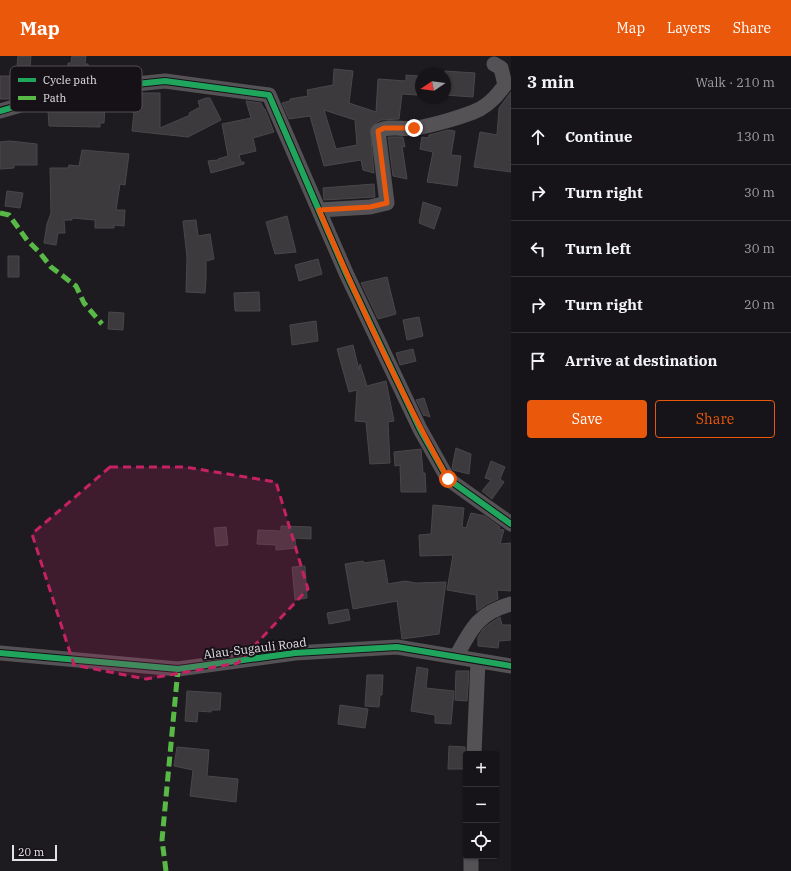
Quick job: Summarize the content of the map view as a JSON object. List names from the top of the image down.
{
  "streets": {
    "street": ["Alau-Sugauli Road"]
  },
  "legend": ["Cycle path", "Path"],
  "scale_bar": "20 m",
  "north": "left",
  "page": {
    "header": "Map",
    "nav": ["Map", "Layers", "Share"],
    "heading": ["3 min", "Walk · 210 m"],
    "list": [
      ["Continue", "130 m"],
      ["Turn right", "30 m"],
      ["Turn left", "30 m"],
      ["Turn right", "20 m"],
      "Arrive at destination"
    ],
    "buttons": ["Save", "Share"],
    "map_buttons": ["+", "−"],
    "scale": "20 m"
  }
}
